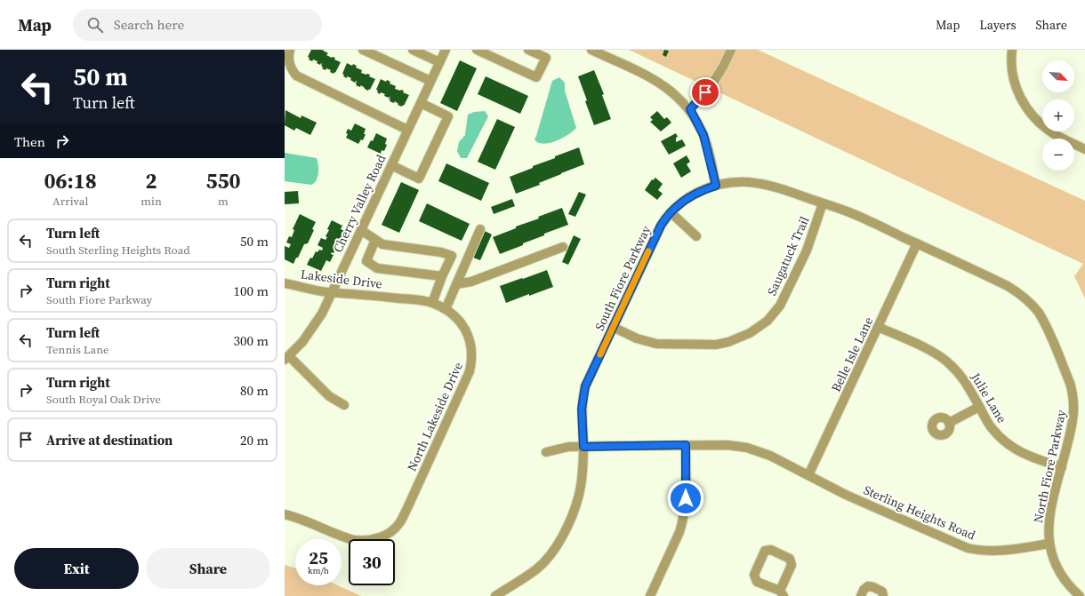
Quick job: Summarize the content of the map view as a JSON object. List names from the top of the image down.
{
  "streets": {
    "street": [
      "Cherry Valley Road",
      "Saugatuck Trail",
      "South Fiore Parkway",
      "Lakeside Drive",
      "Belle Isle Lane",
      "Julie Lane",
      "North Lakeside Drive",
      "North Fiore Parkway",
      "Sterling Heights Road"
    ]
  },
  "crossings": [
    ["Cherry Valley Road", "Lakeside Drive"],
    ["Saugatuck Trail", "South Fiore Parkway"],
    ["South Fiore Parkway", "North Fiore Parkway"],
    ["South Fiore Parkway", "Sterling Heights Road"],
    ["Lakeside Drive", "North Lakeside Drive"],
    ["Belle Isle Lane", "Julie Lane"],
    ["Belle Isle Lane", "North Fiore Parkway"],
    ["Belle Isle Lane", "Sterling Heights Road"],
    ["Julie Lane", "North Fiore Parkway"],
    ["North Fiore Parkway", "Sterling Heights Road"]
  ],
  "north": "bottom right",
  "page": {
    "header": "Map",
    "search": "Search here",
    "nav": ["Map", "Layers", "Share"],
    "turn": ["50 m", "Turn left"],
    "map_buttons": ["+", "−"],
    "then": "Then",
    "eta": [
      "06:18",
      "Arrival",
      "2",
      "min",
      "550",
      "m"
    ],
    "list": [
      {
        "name": "Turn left",
        "note": "South Sterling Heights Road",
        "value": "50 m"
      },
      {
        "name": "Turn right",
        "note": "South Fiore Parkway",
        "value": "100 m"
      },
      {
        "name": "Turn left",
        "note": "Tennis Lane",
        "value": "300 m"
      },
      {
        "name": "Turn right",
        "note": "South Royal Oak Drive",
        "value": "80 m"
      },
      {
        "name": "Arrive at destination",
        "value": "20 m"
      }
    ],
    "speed": "25 km/h",
    "limit": "30",
    "buttons": ["Exit", "Share"]
  }
}
